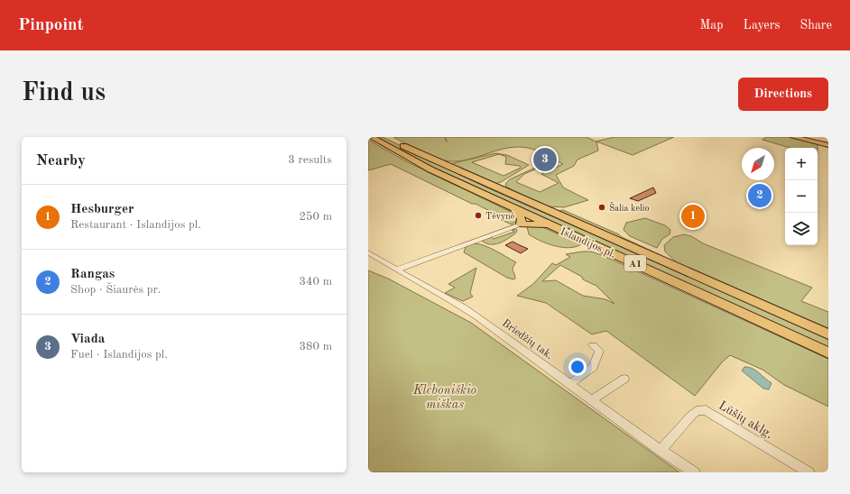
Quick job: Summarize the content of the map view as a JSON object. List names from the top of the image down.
{
  "streets": {
    "highway": ["Islandijos pl.", "A1"],
    "street": ["Briedžių tak.", "Lūšių aklg."]
  },
  "crossings": [
    ["Briedžių tak.", "Lūšių aklg."]
  ],
  "parks": ["Kleboniškio miškas"],
  "places": ["Šalia kelio", "Tėvynė"],
  "north": "bottom left",
  "page": {
    "header": "Pinpoint",
    "nav": ["Map", "Layers", "Share"],
    "buttons": "Directions",
    "title": "Find us",
    "heading": ["Nearby", "3 results"],
    "pins": ["3", "2", "1"],
    "map_buttons": ["+", "−"],
    "list": [
      {
        "mark": "1",
        "name": "Hesburger",
        "note": "Restaurant · Islandijos pl.",
        "value": "250 m"
      },
      {
        "mark": "2",
        "name": "Rangas",
        "note": "Shop · Šiaurės pr.",
        "value": "340 m"
      },
      {
        "mark": "3",
        "name": "Viada",
        "note": "Fuel · Islandijos pl.",
        "value": "380 m"
      }
    ]
  }
}
